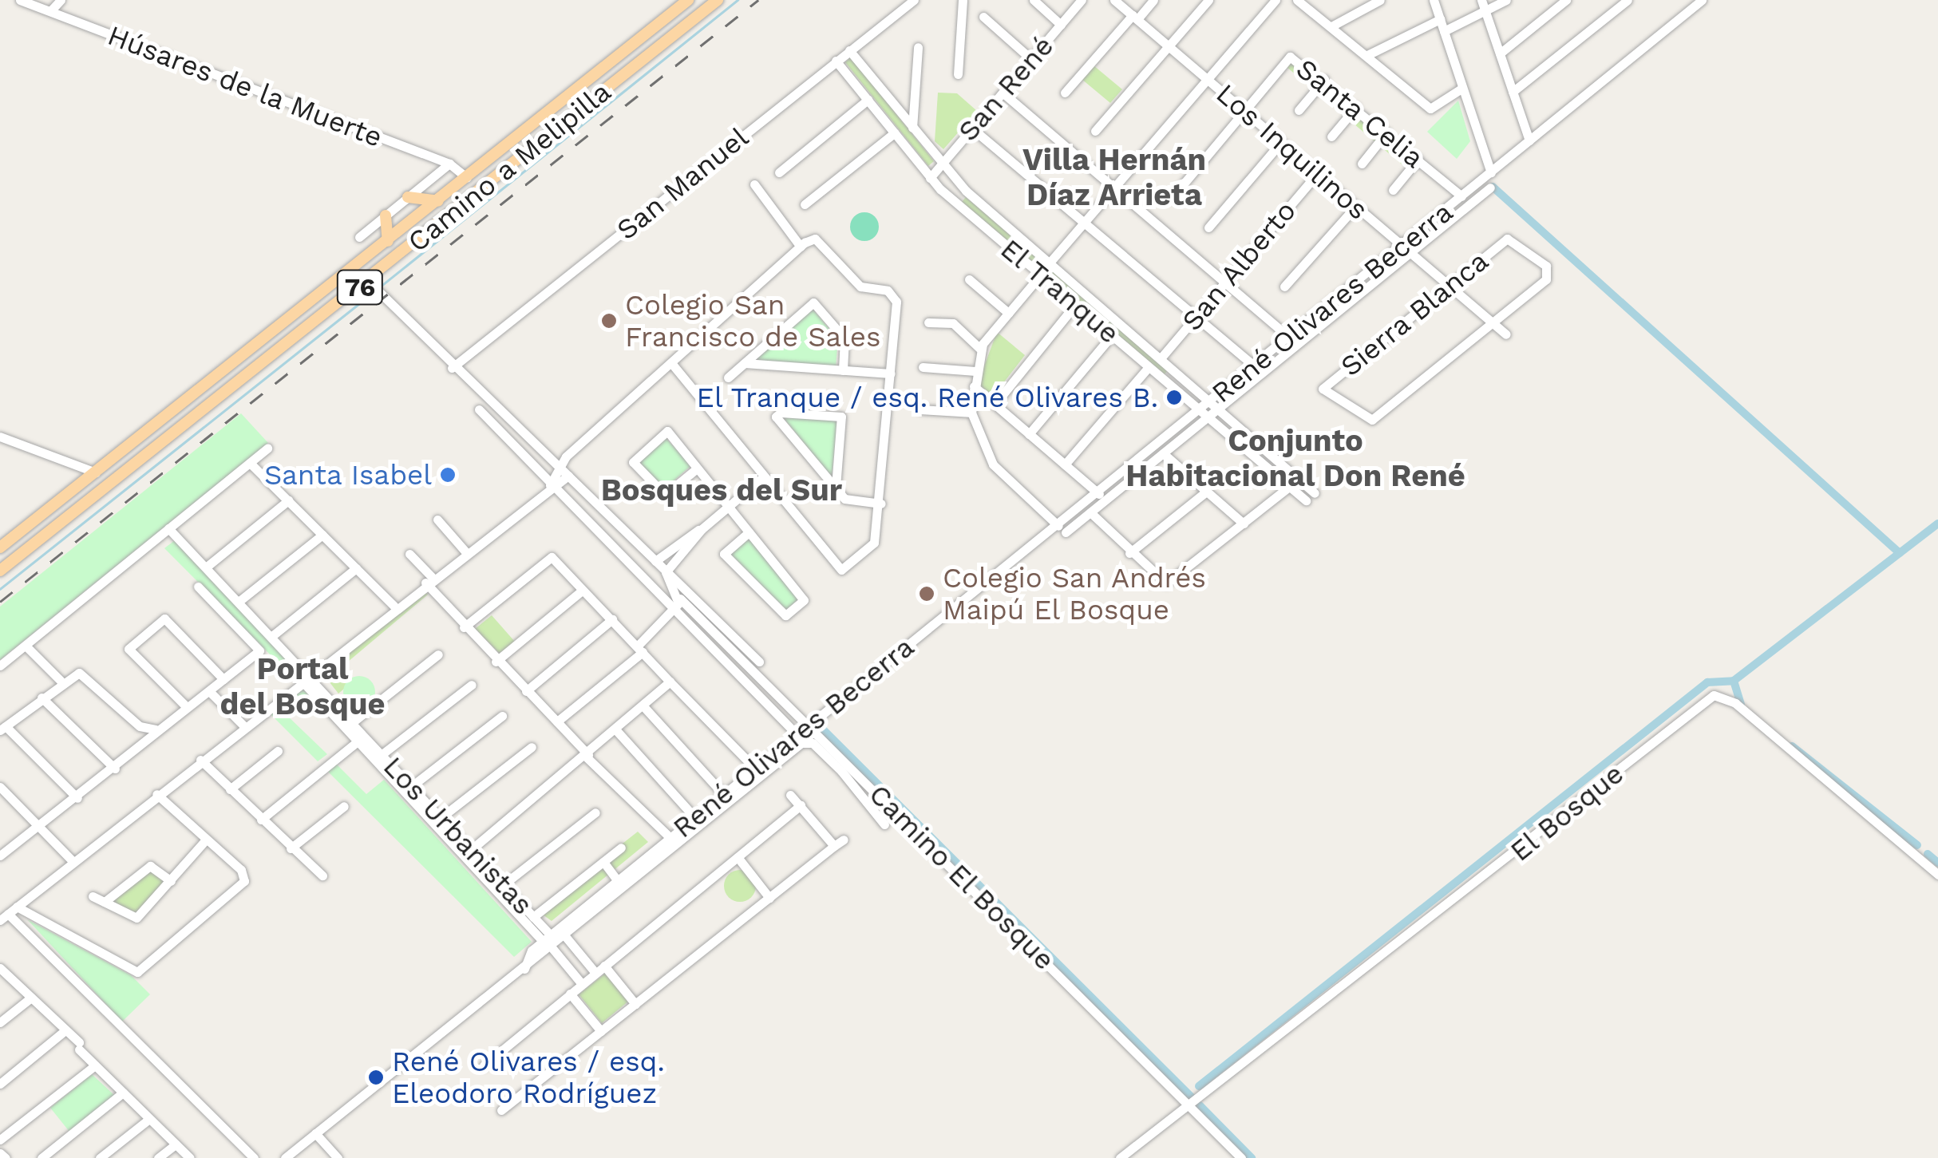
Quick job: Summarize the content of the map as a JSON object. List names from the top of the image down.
{
  "streets": {
    "main road": ["Camino a Melipilla", "76"],
    "street": [
      "Húsares de la Muerte",
      "San René",
      "Santa Celia",
      "Los Inquilinos",
      "San Manuel",
      "San Alberto",
      "El Tranque",
      "René Olivares Becerra",
      "Sierra Blanca",
      "El Bosque",
      "Los Urbanistas",
      "Camino El Bosque"
    ]
  },
  "crossings": [
    ["Húsares de la Muerte", "Camino a Melipilla"],
    ["San René", "El Tranque"],
    ["Santa Celia", "Los Inquilinos"],
    ["Santa Celia", "René Olivares Becerra"],
    ["Los Inquilinos", "San Alberto"],
    ["Los Inquilinos", "René Olivares Becerra"],
    ["Los Inquilinos", "Sierra Blanca"],
    ["Camino a Melipilla", "Camino El Bosque"],
    ["San Manuel", "El Tranque"],
    ["San Manuel", "Camino El Bosque"],
    ["San Alberto", "El Tranque"],
    ["El Tranque", "René Olivares Becerra"],
    ["René Olivares Becerra", "Los Urbanistas"],
    ["René Olivares Becerra", "Camino El Bosque"],
    ["El Bosque", "Camino El Bosque"]
  ],
  "districts": [
    "Villa Hernán Díaz Arrieta",
    "Conjunto Habitacional Don René",
    "Bosques del Sur",
    "Portal del Bosque"
  ],
  "places": [
    "Colegio San Francisco de Sales",
    "El Tranque / esq. René Olivares B.",
    "Santa Isabel",
    "Colegio San Andrés Maipú El Bosque",
    "René Olivares / esq. Eleodoro Rodríguez"
  ]
}
